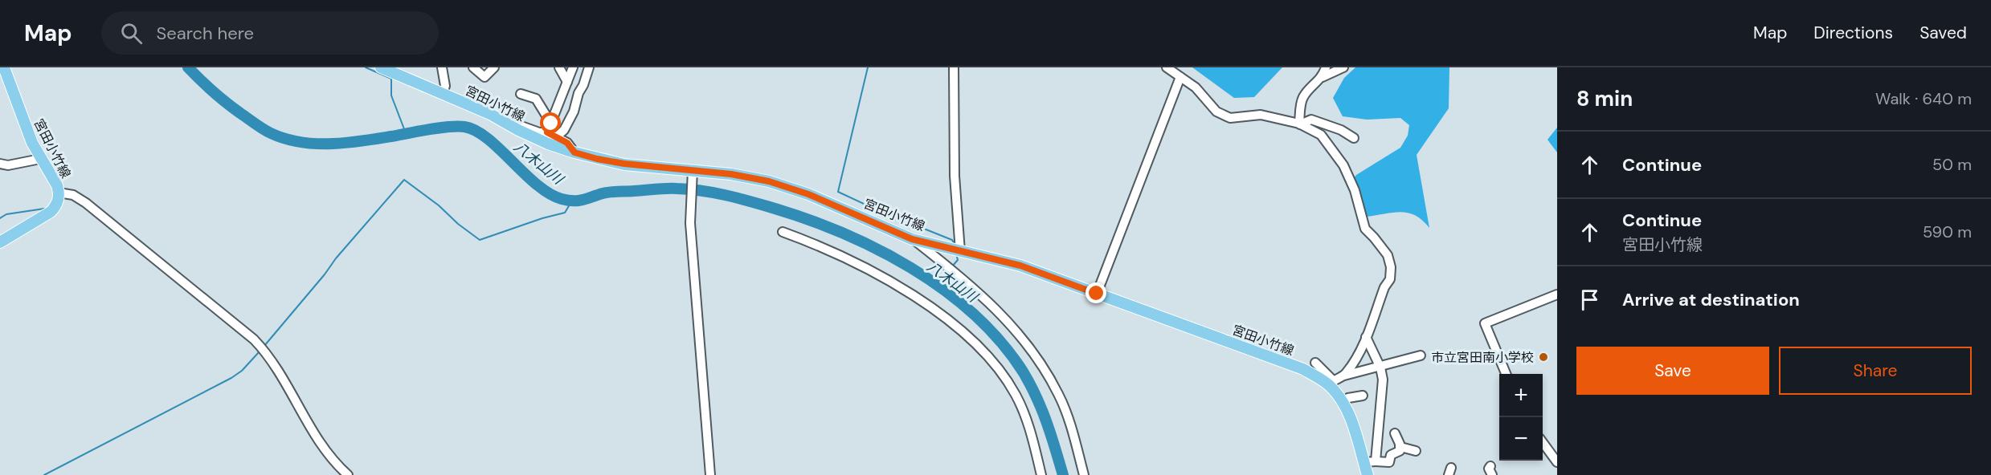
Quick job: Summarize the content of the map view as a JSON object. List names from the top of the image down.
{
  "streets": {
    "main road": ["宮田小竹線"]
  },
  "water": ["八木山川"],
  "places": ["市立宮田南小学校"],
  "page": {
    "header": "Map",
    "search": "Search here",
    "nav": ["Map", "Directions", "Saved"],
    "heading": ["8 min", "Walk · 640 m"],
    "list": [
      ["Continue", "50 m"],
      ["Continue", "宮田小竹線", "590 m"],
      "Arrive at destination"
    ],
    "buttons": ["Save", "Share"],
    "map_buttons": ["+", "−"]
  }
}
